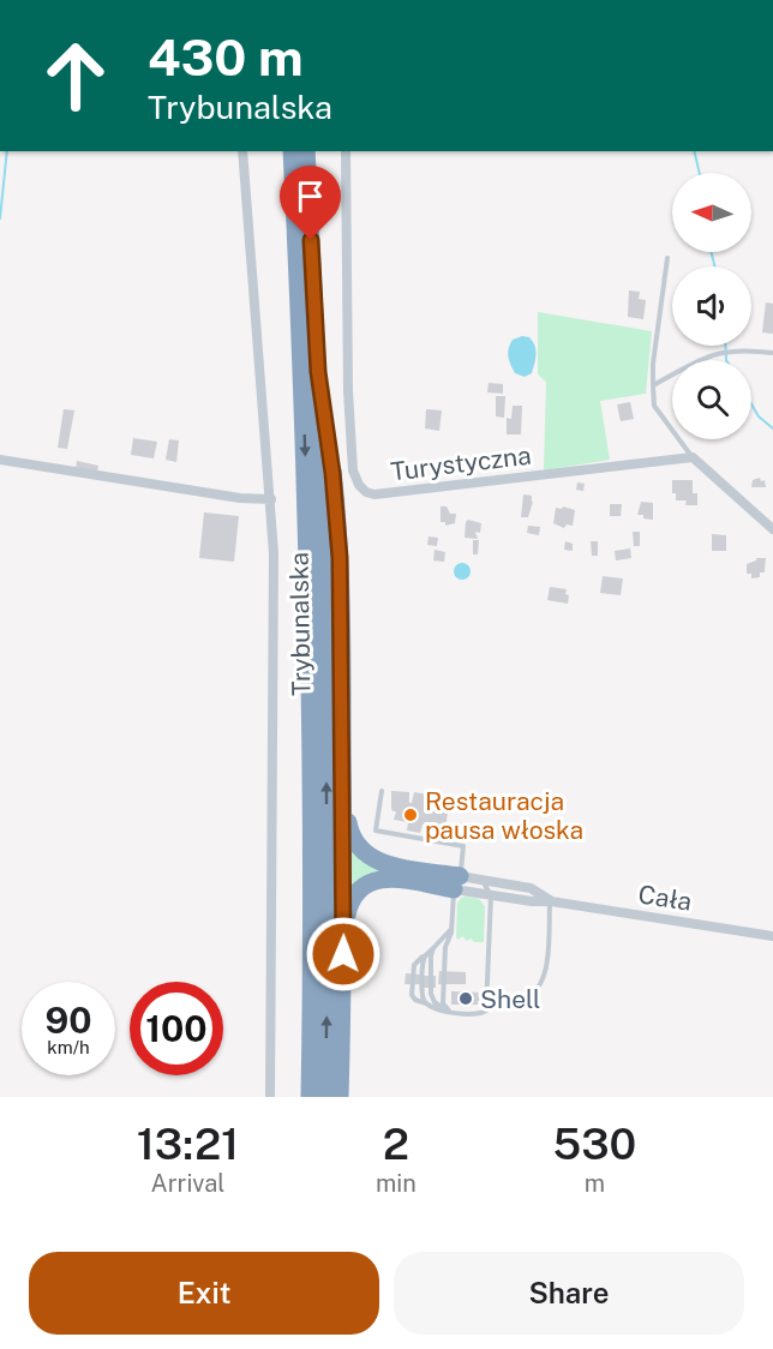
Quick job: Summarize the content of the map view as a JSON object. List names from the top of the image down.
{
  "streets": {
    "highway": ["Trybunalska"],
    "street": ["Turystyczna", "Cała"]
  },
  "places": ["Restauracja pausa włoska", "Shell"],
  "north": "left",
  "page": {
    "turn": ["430 m", "Trybunalska"],
    "speed": "90 km/h",
    "limit": "100",
    "eta": [
      "13:21",
      "Arrival",
      "2",
      "min",
      "530",
      "m"
    ],
    "buttons": ["Exit", "Share"]
  }
}
